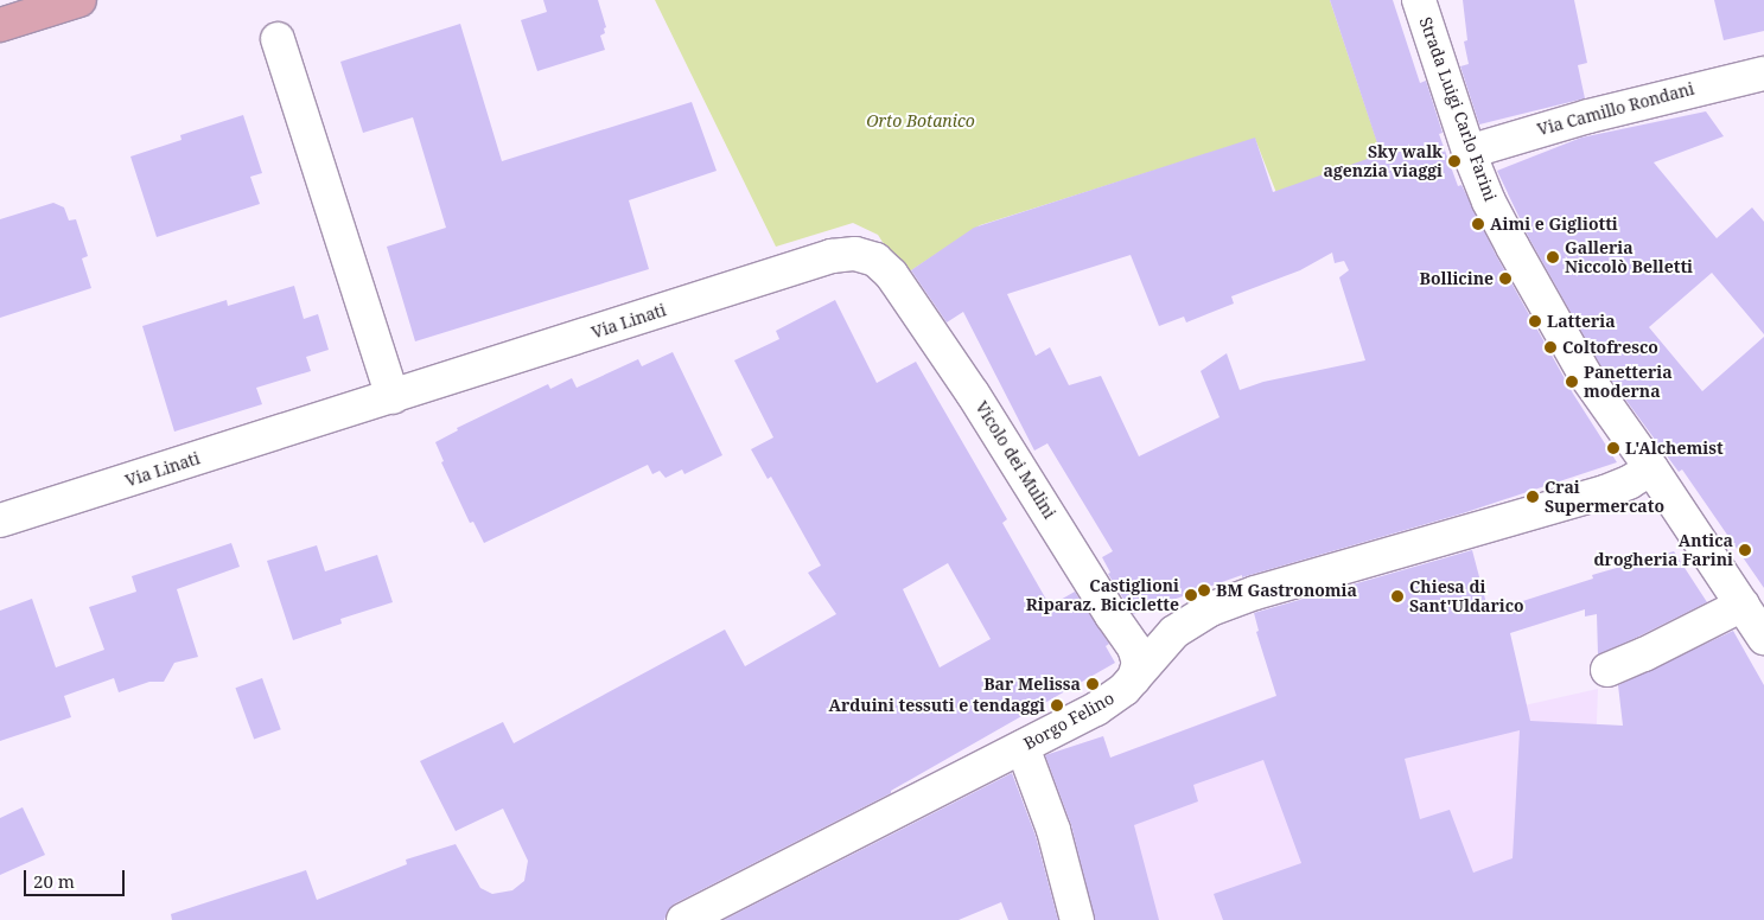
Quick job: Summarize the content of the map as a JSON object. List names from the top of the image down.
{
  "streets": {
    "street": [
      "Strada Luigi Carlo Farini",
      "Via Camillo Rondani",
      "Via Linati",
      "Vicolo dei Mulini",
      "Borgo Felino"
    ]
  },
  "crossings": [
    ["Strada Luigi Carlo Farini", "Via Camillo Rondani"],
    ["Strada Luigi Carlo Farini", "Borgo Felino"],
    ["Via Linati", "Vicolo dei Mulini"],
    ["Vicolo dei Mulini", "Borgo Felino"]
  ],
  "parks": ["Orto Botanico"],
  "places": [
    "Sky walk agenzia viaggi",
    "Aimi e Gigliotti",
    "Galleria Niccolò Belletti",
    "Bollicine",
    "Latteria",
    "Coltofresco",
    "Panetteria moderna",
    "L'Alchemist",
    "Crai Supermercato",
    "Antica drogheria Farini",
    "BM Gastronomia",
    "Castiglioni Riparaz. Biciclette",
    "Chiesa di Sant'Uldarico",
    "Bar Melissa",
    "Arduini tessuti e tendaggi"
  ],
  "scale_bar": "20 m"
}
